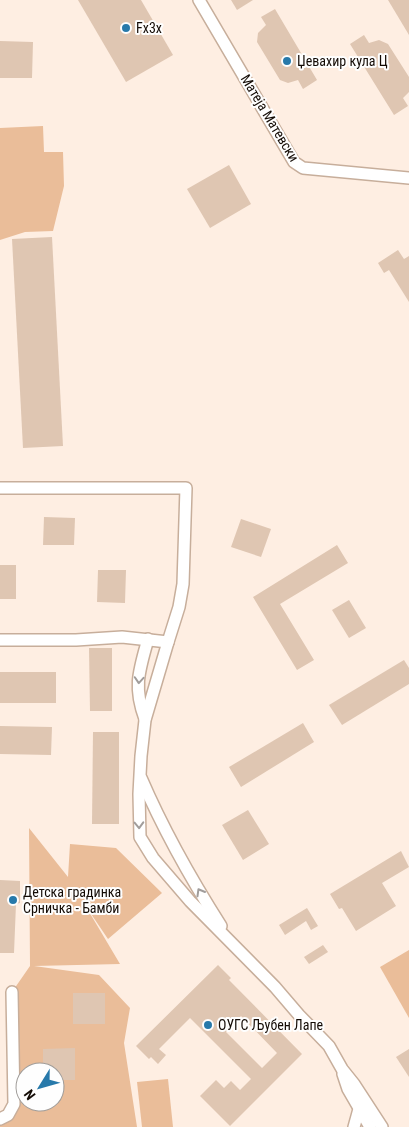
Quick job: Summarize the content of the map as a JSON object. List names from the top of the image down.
{
  "streets": {
    "street": ["Матеја Матевски"]
  },
  "places": [
    "Fx3x",
    "Џевахир кула Ц",
    "Детска градинка Срничка - Бамби",
    "ОУГС Љубен Лапе"
  ],
  "north": "bottom left"
}
